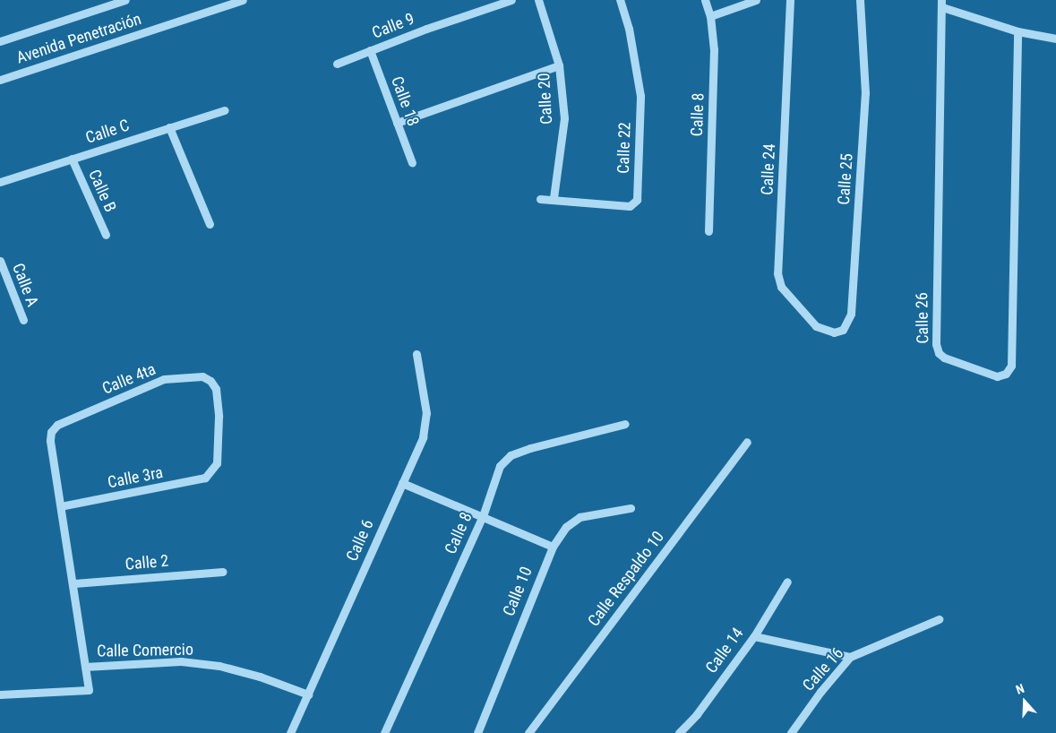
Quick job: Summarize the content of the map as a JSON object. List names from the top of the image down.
{
  "streets": {
    "street": [
      "Calle 9",
      "Avenida Penetración",
      "Calle 20",
      "Calle 18",
      "Calle 8",
      "Calle C",
      "Calle 22",
      "Calle 24",
      "Calle 25",
      "Calle B",
      "Calle A",
      "Calle 26",
      "Calle 4ta",
      "Calle 3ra",
      "Calle 6",
      "Calle 2",
      "Calle Respaldo 10",
      "Calle 10",
      "Calle Comercio",
      "Calle 14",
      "Calle 16"
    ]
  },
  "crossings": [
    ["Calle 9", "Calle 18"],
    ["Calle 20", "Calle 22"],
    ["Calle C", "Calle B"],
    ["Calle 24", "Calle 25"],
    ["Calle 4ta", "Calle 3ra"],
    ["Calle 6", "Calle Comercio"]
  ],
  "north": "top"
}
